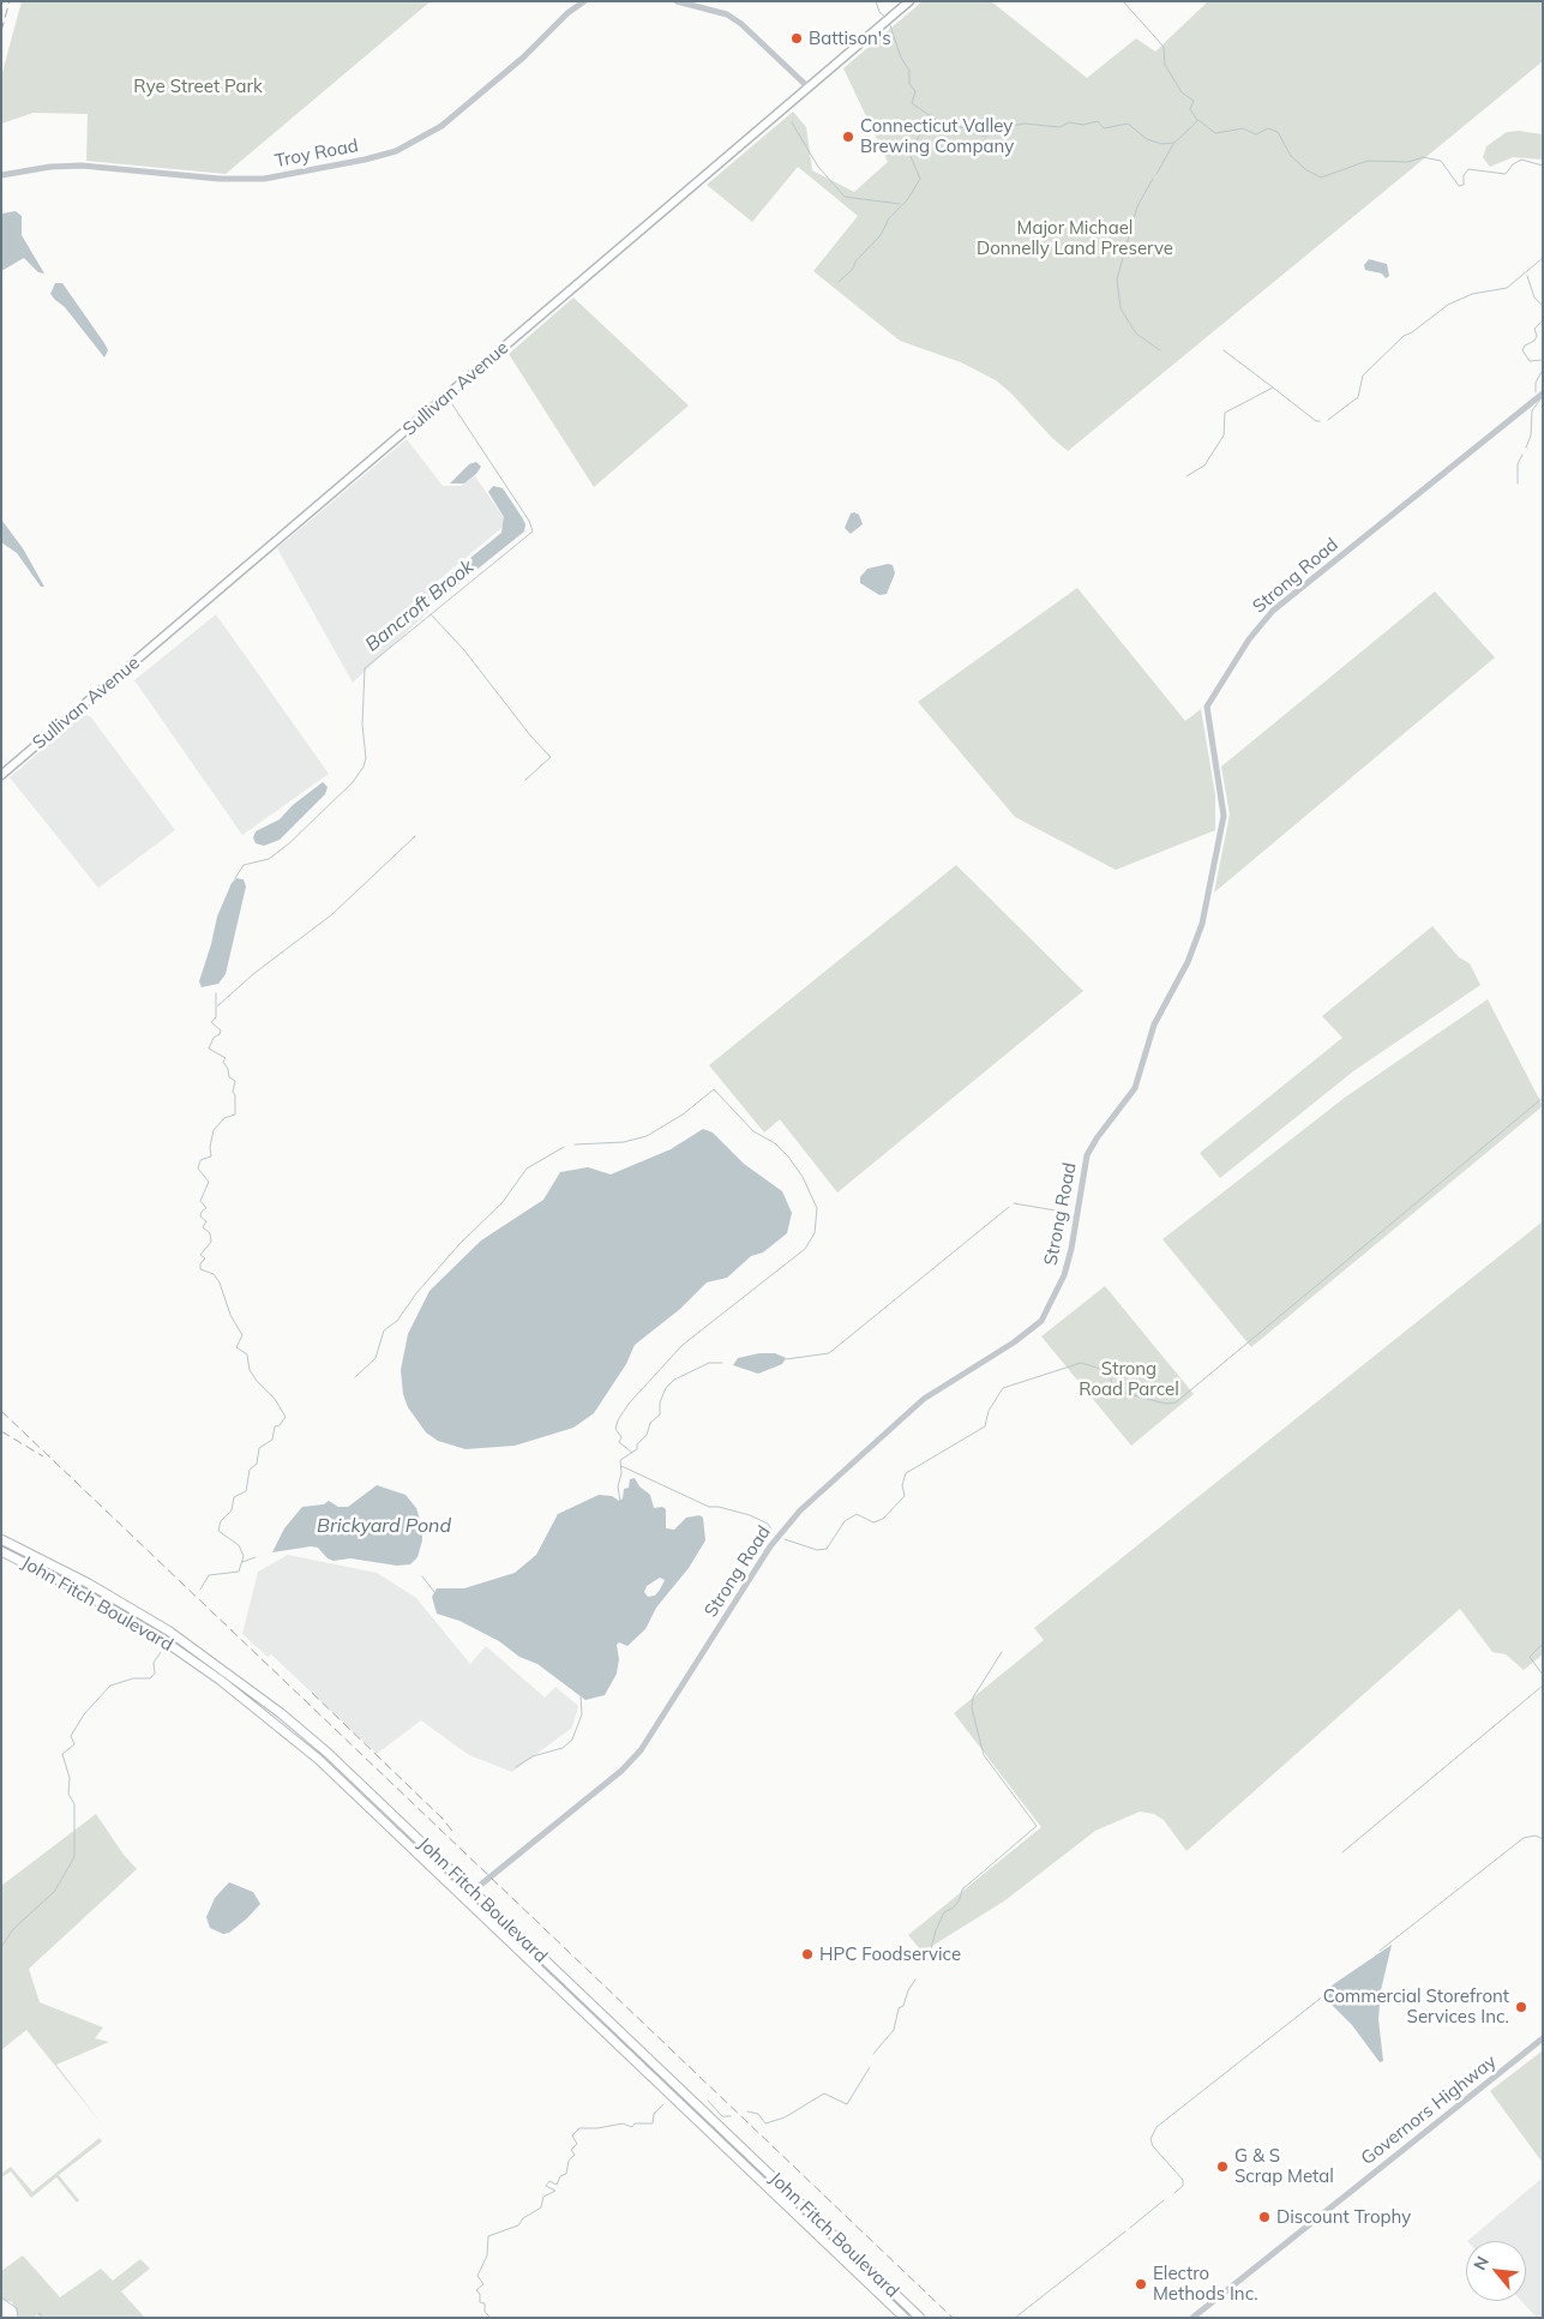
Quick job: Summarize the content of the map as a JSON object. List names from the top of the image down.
{
  "streets": {
    "highway": ["John Fitch Boulevard"],
    "main road": ["Sullivan Avenue"],
    "street": ["Troy Road", "Strong Road", "Governors Highway"]
  },
  "crossings": [
    ["Strong Road", "John Fitch Boulevard"]
  ],
  "water": ["Bancroft Brook", "Brickyard Pond"],
  "parks": ["Rye Street Park", "Major Michael Donnelly Land Preserve", "Strong Road Parcel"],
  "places": [
    "Battison's",
    "Connecticut Valley Brewing Company",
    "HPC Foodservice",
    "Commercial Storefront Services Inc.",
    "G & S Scrap Metal",
    "Discount Trophy",
    "Electro Methods Inc."
  ],
  "north": "top left"
}
